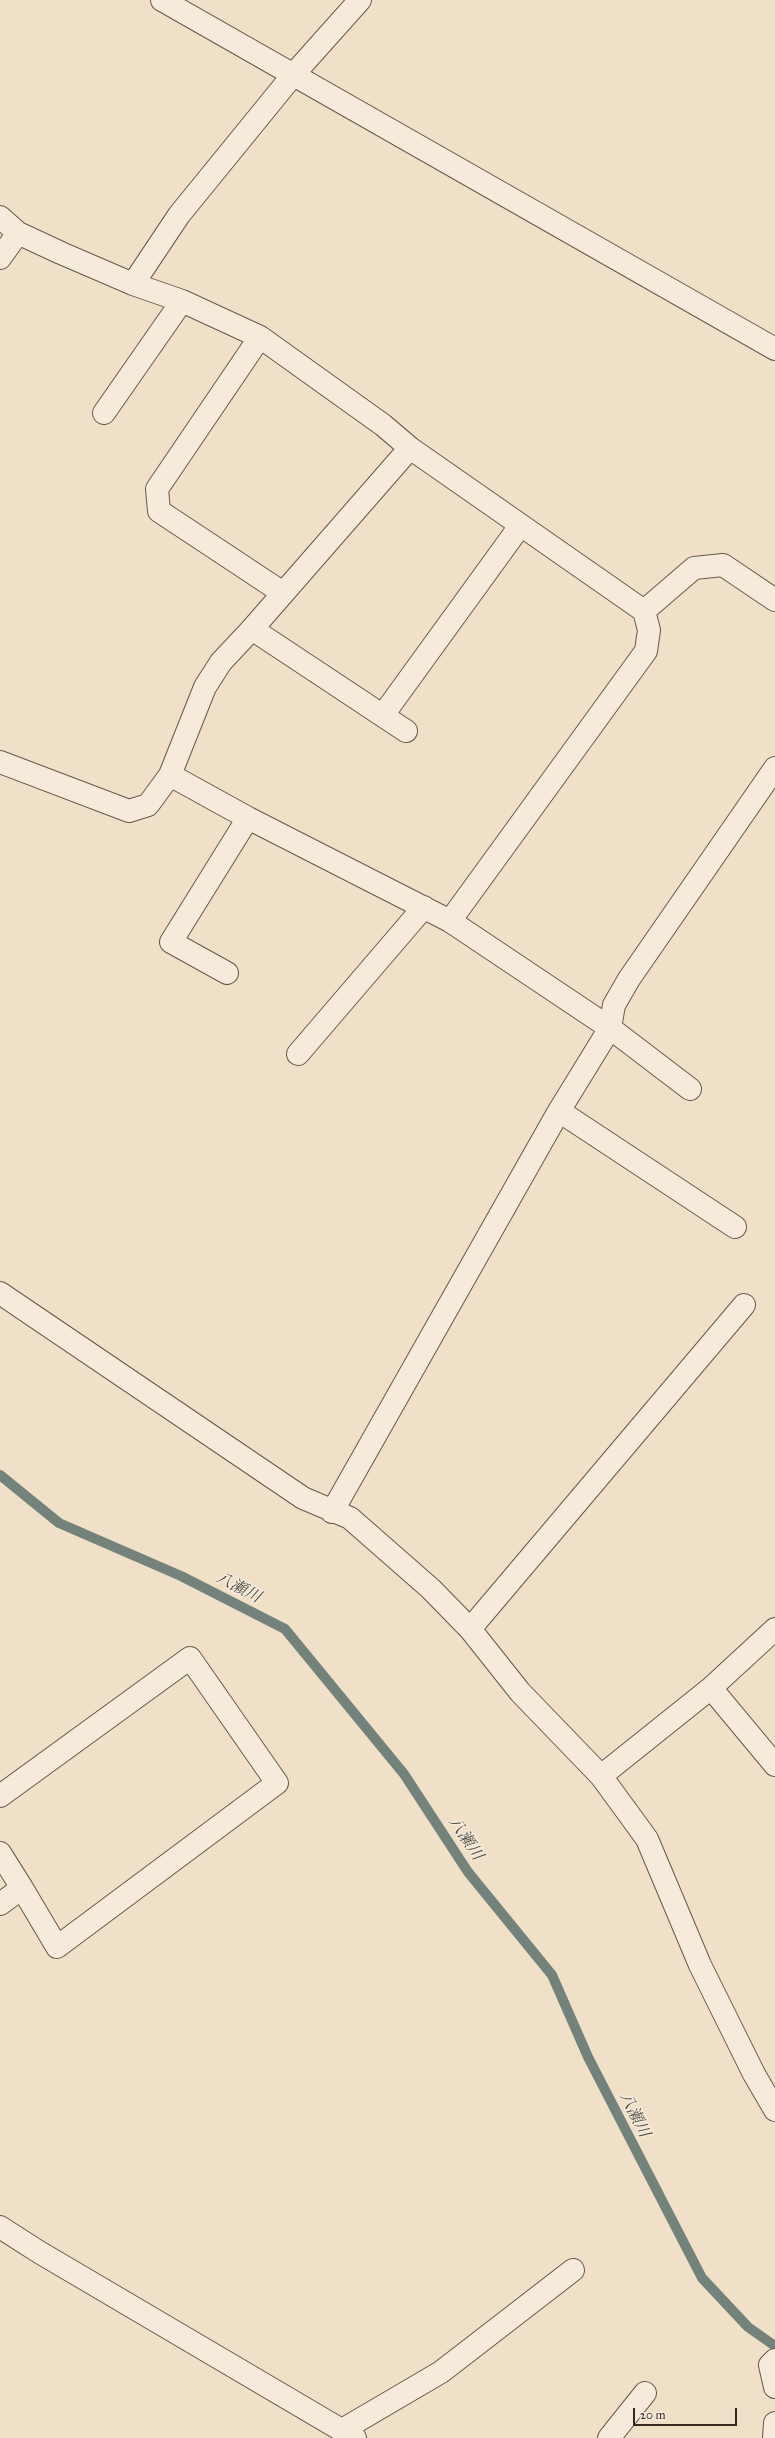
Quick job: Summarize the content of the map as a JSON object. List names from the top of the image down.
{
  "water": ["八瀬川"],
  "scale_bar": "20 m"
}
